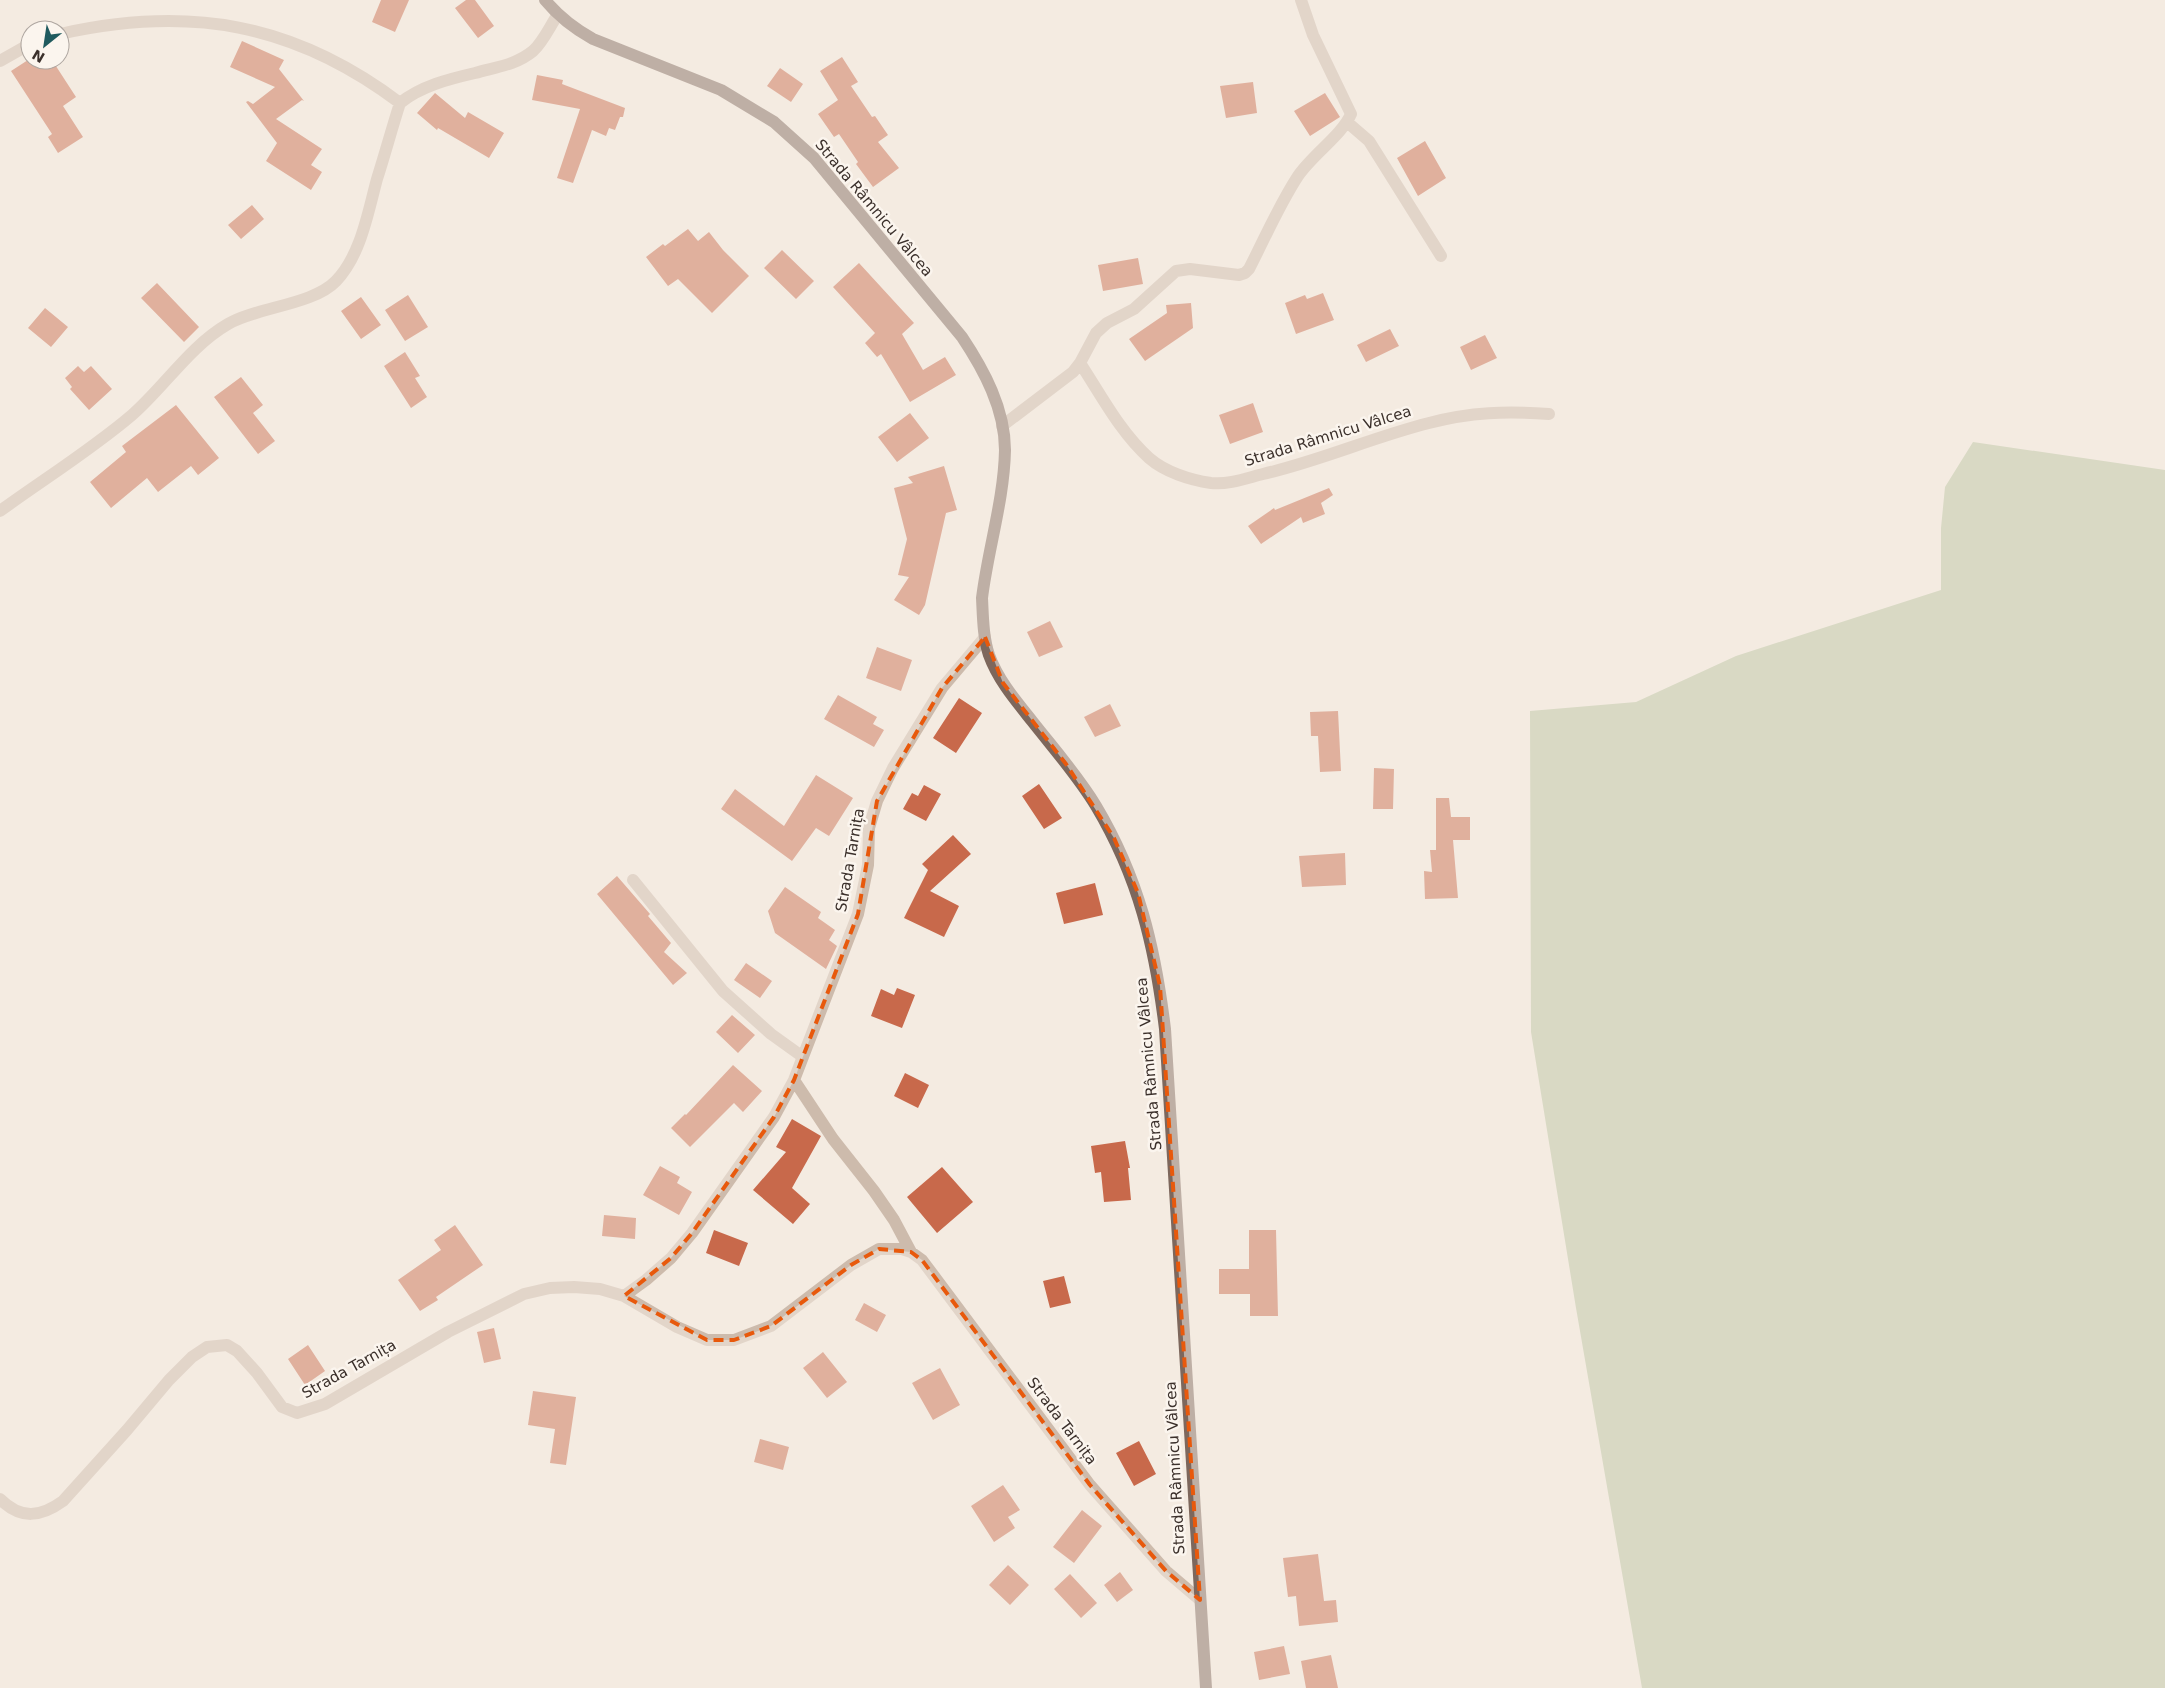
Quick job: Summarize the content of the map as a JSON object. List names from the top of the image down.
{
  "streets": {
    "main road": ["Strada Râmnicu Vâlcea"],
    "street": ["Strada Tarnița"]
  },
  "crossings": [
    ["Strada Râmnicu Vâlcea", "Strada Tarnița"]
  ],
  "north": "bottom left"
}
